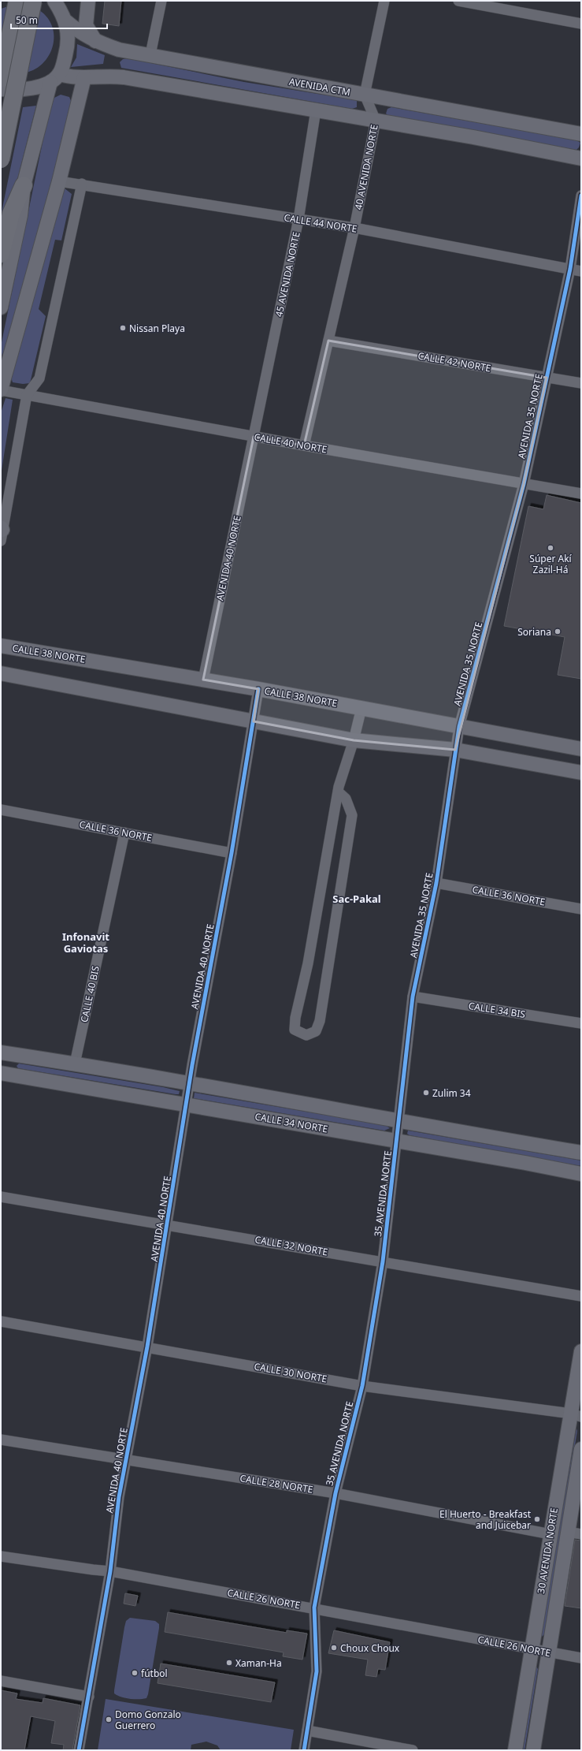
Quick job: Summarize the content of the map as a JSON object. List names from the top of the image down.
{
  "streets": {
    "main road": [
      "AVENIDA CTM",
      "CALLE 38 NORTE",
      "CALLE 34 NORTE",
      "30 AVENIDA NORTE"
    ],
    "street": [
      "40 AVENIDA NORTE",
      "CALLE 44 NORTE",
      "45 AVENIDA NORTE",
      "CALLE 42 NORTE",
      "AVENIDA 35 NORTE",
      "CALLE 40 NORTE",
      "AVENIDA 40 NORTE",
      "CALLE 36 NORTE",
      "CALLE 40 BIS",
      "CALLE 34 BIS",
      "35 AVENIDA NORTE",
      "CALLE 32 NORTE",
      "CALLE 30 NORTE",
      "CALLE 28 NORTE",
      "CALLE 26 NORTE"
    ]
  },
  "crossings": [
    ["AVENIDA CTM", "40 AVENIDA NORTE"],
    ["40 AVENIDA NORTE", "CALLE 44 NORTE"],
    ["40 AVENIDA NORTE", "CALLE 42 NORTE"],
    ["40 AVENIDA NORTE", "CALLE 40 NORTE"],
    ["CALLE 44 NORTE", "45 AVENIDA NORTE"],
    ["CALLE 44 NORTE", "AVENIDA 35 NORTE"],
    ["45 AVENIDA NORTE", "CALLE 40 NORTE"],
    ["45 AVENIDA NORTE", "AVENIDA 40 NORTE"],
    ["CALLE 42 NORTE", "AVENIDA 35 NORTE"],
    ["AVENIDA 35 NORTE", "CALLE 40 NORTE"],
    ["AVENIDA 35 NORTE", "CALLE 38 NORTE"],
    ["AVENIDA 35 NORTE", "CALLE 36 NORTE"],
    ["AVENIDA 35 NORTE", "CALLE 34 BIS"],
    ["AVENIDA 35 NORTE", "CALLE 34 NORTE"],
    ["AVENIDA 35 NORTE", "35 AVENIDA NORTE"],
    ["CALLE 40 NORTE", "AVENIDA 40 NORTE"],
    ["AVENIDA 40 NORTE", "CALLE 38 NORTE"],
    ["AVENIDA 40 NORTE", "CALLE 36 NORTE"],
    ["AVENIDA 40 NORTE", "CALLE 34 NORTE"],
    ["AVENIDA 40 NORTE", "CALLE 32 NORTE"],
    ["AVENIDA 40 NORTE", "CALLE 30 NORTE"],
    ["AVENIDA 40 NORTE", "CALLE 28 NORTE"],
    ["AVENIDA 40 NORTE", "CALLE 26 NORTE"],
    ["CALLE 36 NORTE", "CALLE 40 BIS"],
    ["CALLE 34 NORTE", "35 AVENIDA NORTE"],
    ["35 AVENIDA NORTE", "CALLE 32 NORTE"],
    ["35 AVENIDA NORTE", "CALLE 30 NORTE"],
    ["35 AVENIDA NORTE", "CALLE 28 NORTE"],
    ["35 AVENIDA NORTE", "CALLE 26 NORTE"],
    ["CALLE 30 NORTE", "30 AVENIDA NORTE"],
    ["CALLE 28 NORTE", "30 AVENIDA NORTE"],
    ["30 AVENIDA NORTE", "CALLE 26 NORTE"]
  ],
  "districts": ["Sac-Pakal", "Infonavit Gaviotas"],
  "places": [
    "Nissan Playa",
    "Súper Akí Zazil-Há",
    "Soriana",
    "Zulim 34",
    "El Huerto - Breakfast and Juicebar",
    "Choux Choux",
    "Xaman-Ha",
    "fútbol",
    "Domo Gonzalo Guerrero"
  ],
  "scale_bar": "50 m"
}
